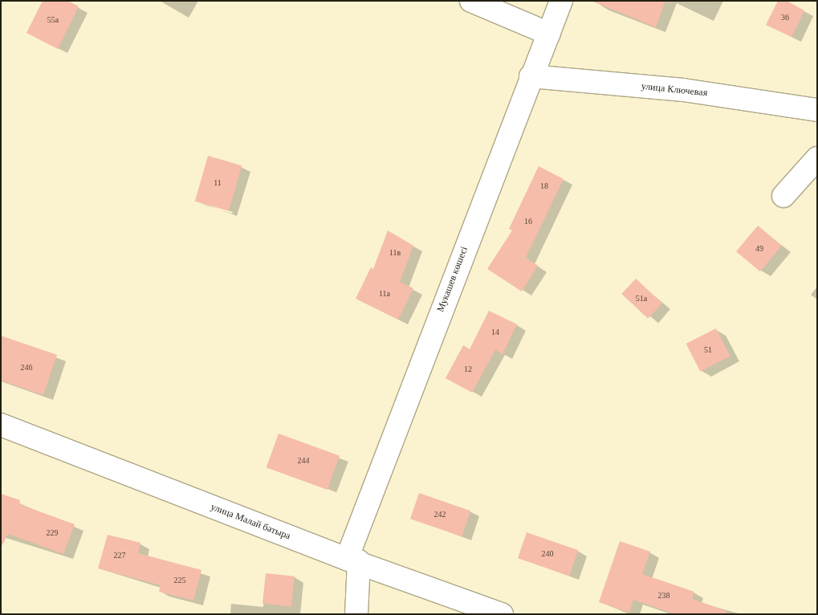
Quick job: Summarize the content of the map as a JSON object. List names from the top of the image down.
{
  "streets": {
    "street": ["улица Ключевая", "Мукашев көшесі", "улица Малай батыра"]
  },
  "crossings": [
    ["улица Ключевая", "Мукашев көшесі"],
    ["Мукашев көшесі", "улица Малай батыра"]
  ],
  "house_numbers": [
    "36",
    "55а",
    "11",
    "18",
    "16",
    "49",
    "11в",
    "11а",
    "51а",
    "14",
    "51",
    "246",
    "12",
    "244",
    "242",
    "229",
    "240",
    "227",
    "225",
    "238"
  ]
}
